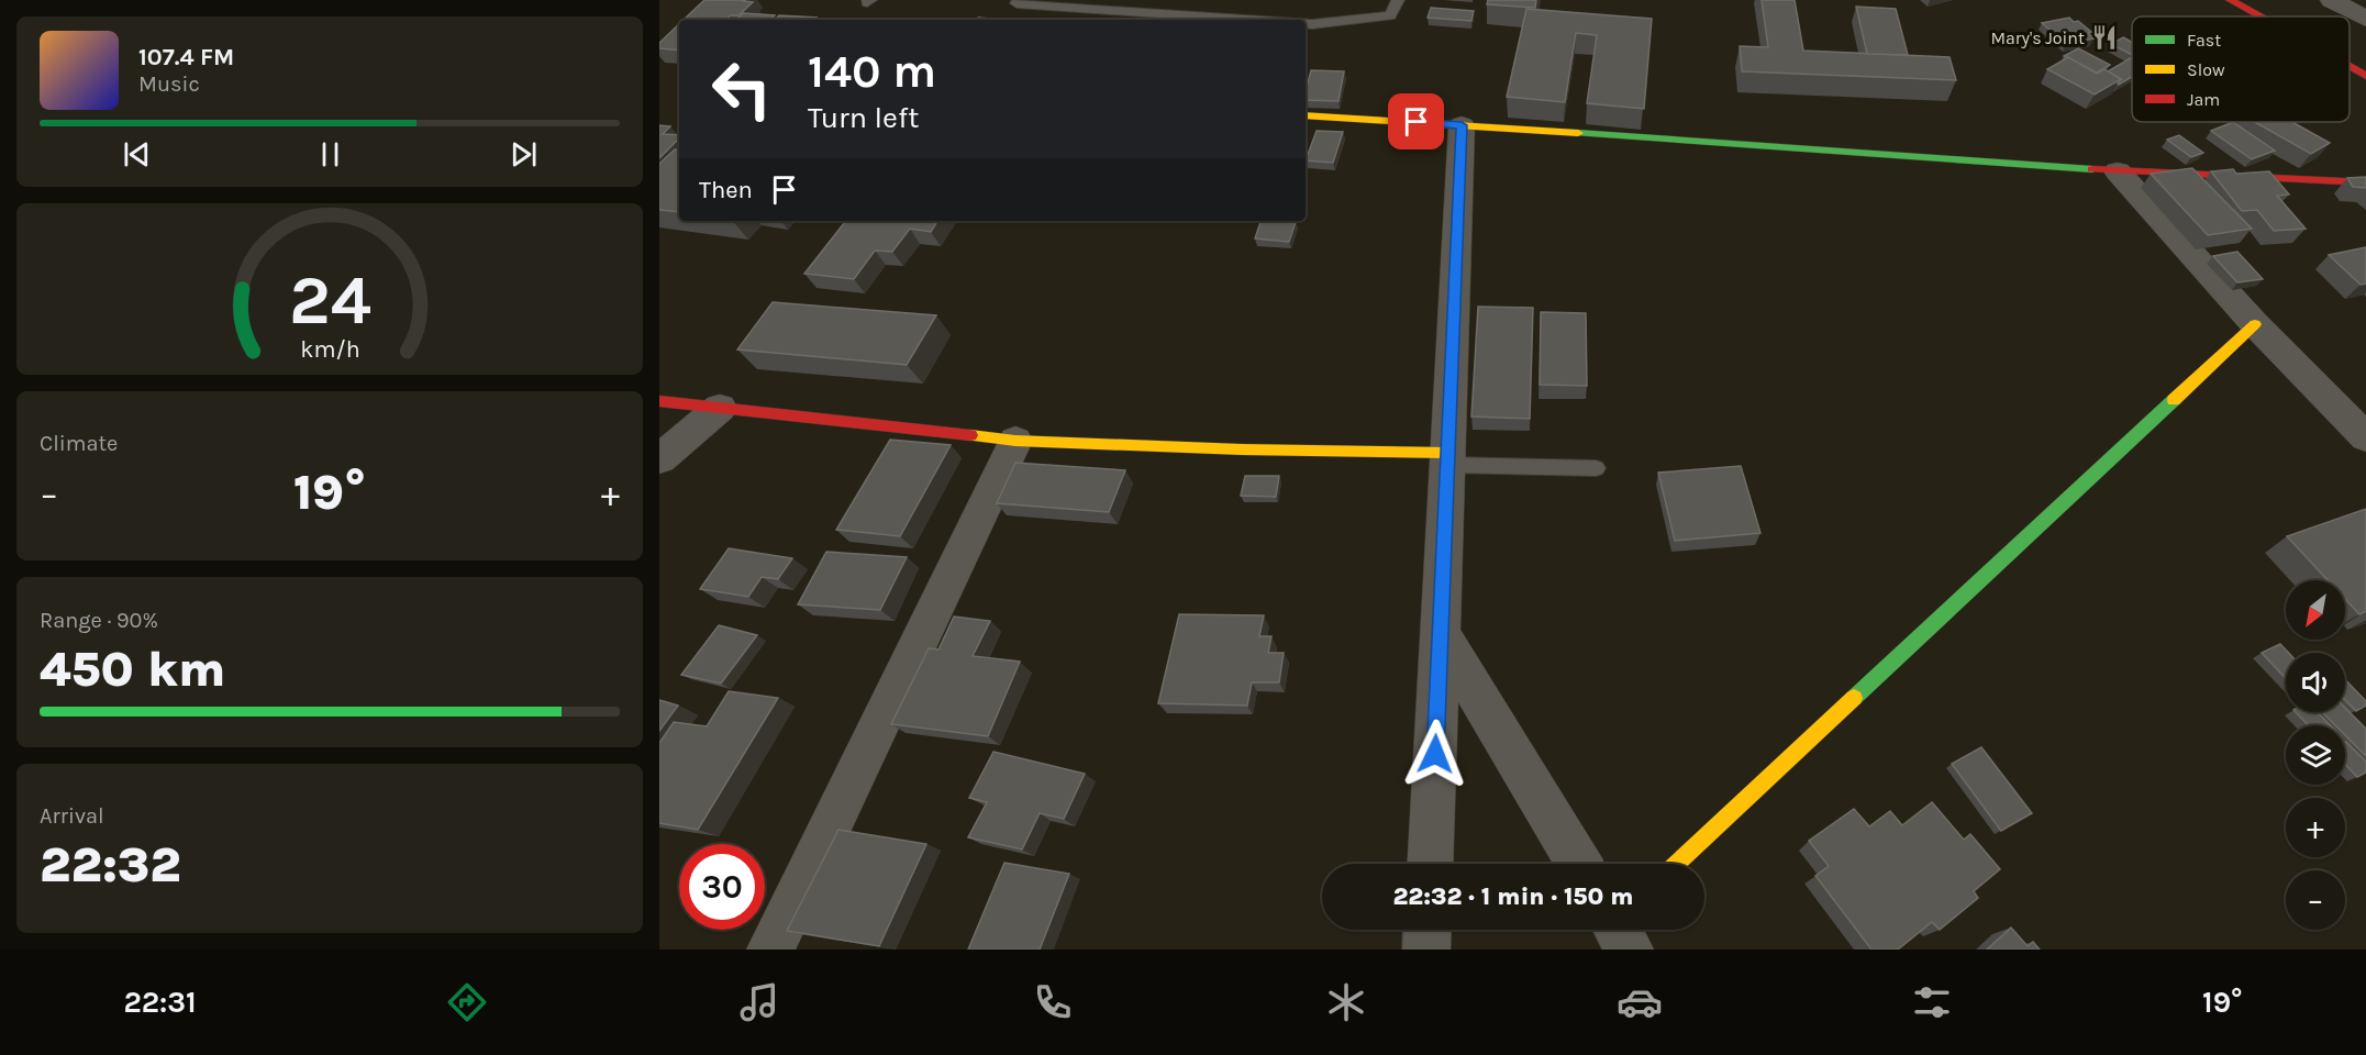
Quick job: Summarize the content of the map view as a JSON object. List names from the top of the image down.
{
  "places": {
    "restaurant": ["Mary's Joint"]
  },
  "legend": ["Fast", "Slow", "Jam"],
  "north": "bottom left",
  "page": {
    "turn": ["140 m", "Turn left"],
    "song": ["107.4 FM", "Music"],
    "then": "Then",
    "tile": [
      "Climate",
      ["Range · 90%", "450 km"],
      ["Arrival", "22:32"]
    ],
    "heat": ["−", "19°", "+"],
    "map_buttons": ["+", "−"],
    "limit": "30",
    "trip": "22:32 · 1 min · 150 m",
    "tabs": ["22:31", "19°"],
    "gauge": ["24", "km/h"]
  }
}
